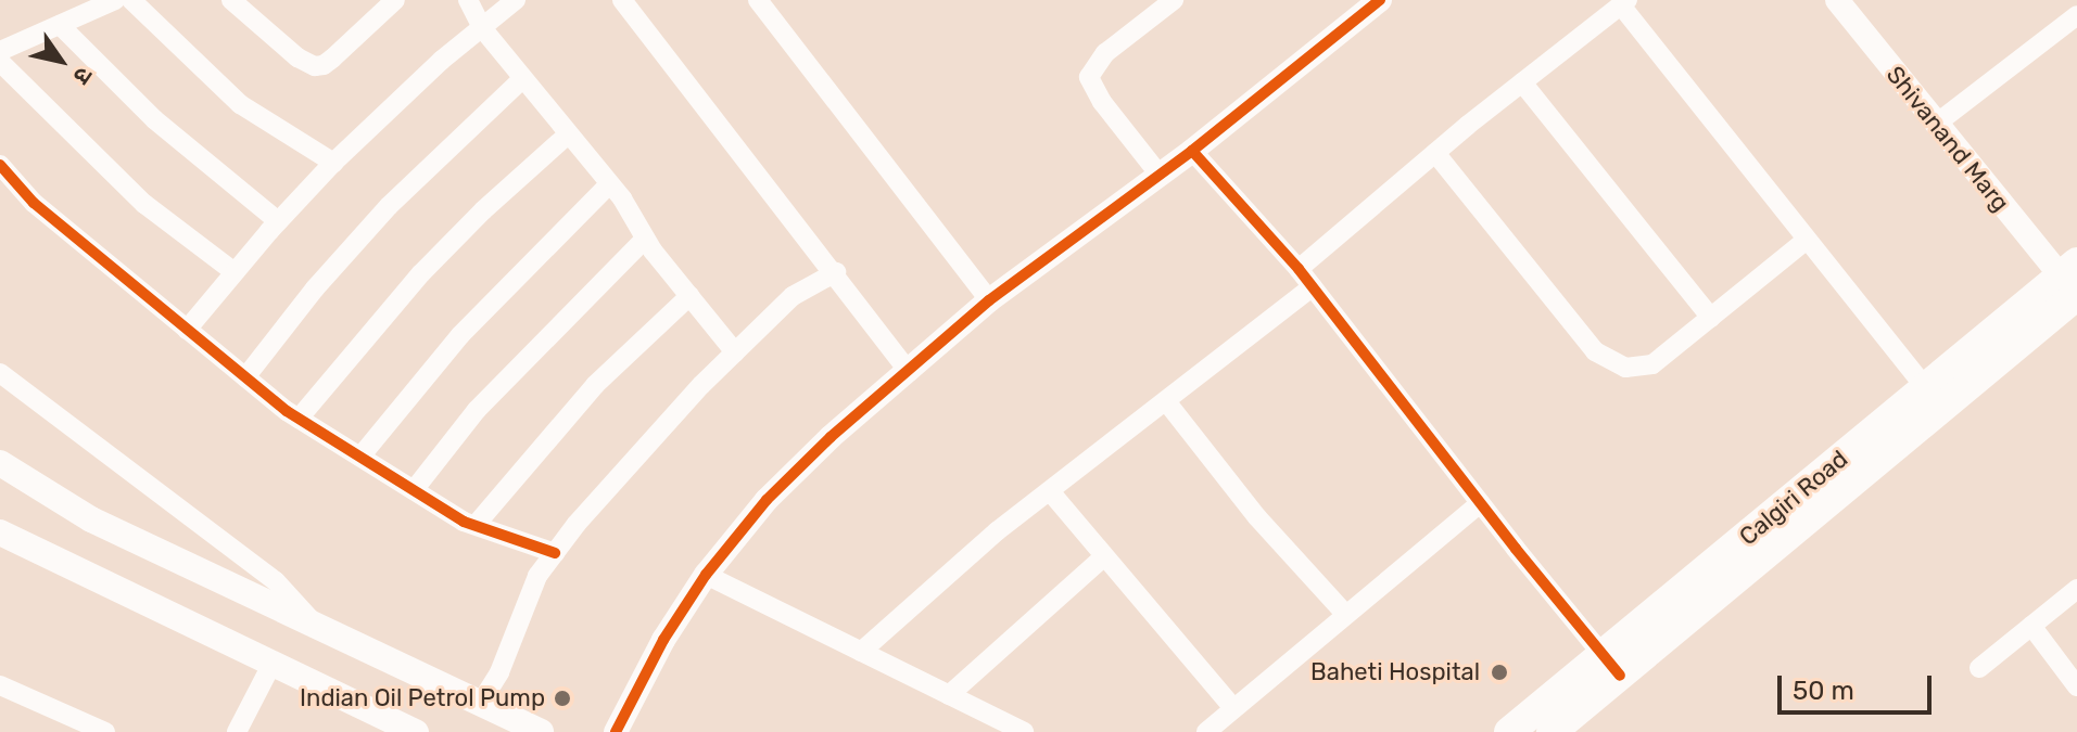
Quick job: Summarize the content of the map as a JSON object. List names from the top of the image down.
{
  "streets": {
    "main road": ["Calgiri Road"],
    "street": ["Shivanand Marg"]
  },
  "crossings": [
    ["Shivanand Marg", "Calgiri Road"]
  ],
  "places": ["Baheti Hospital", "Indian Oil Petrol Pump"],
  "scale_bar": "50 m",
  "north": "bottom right"
}
